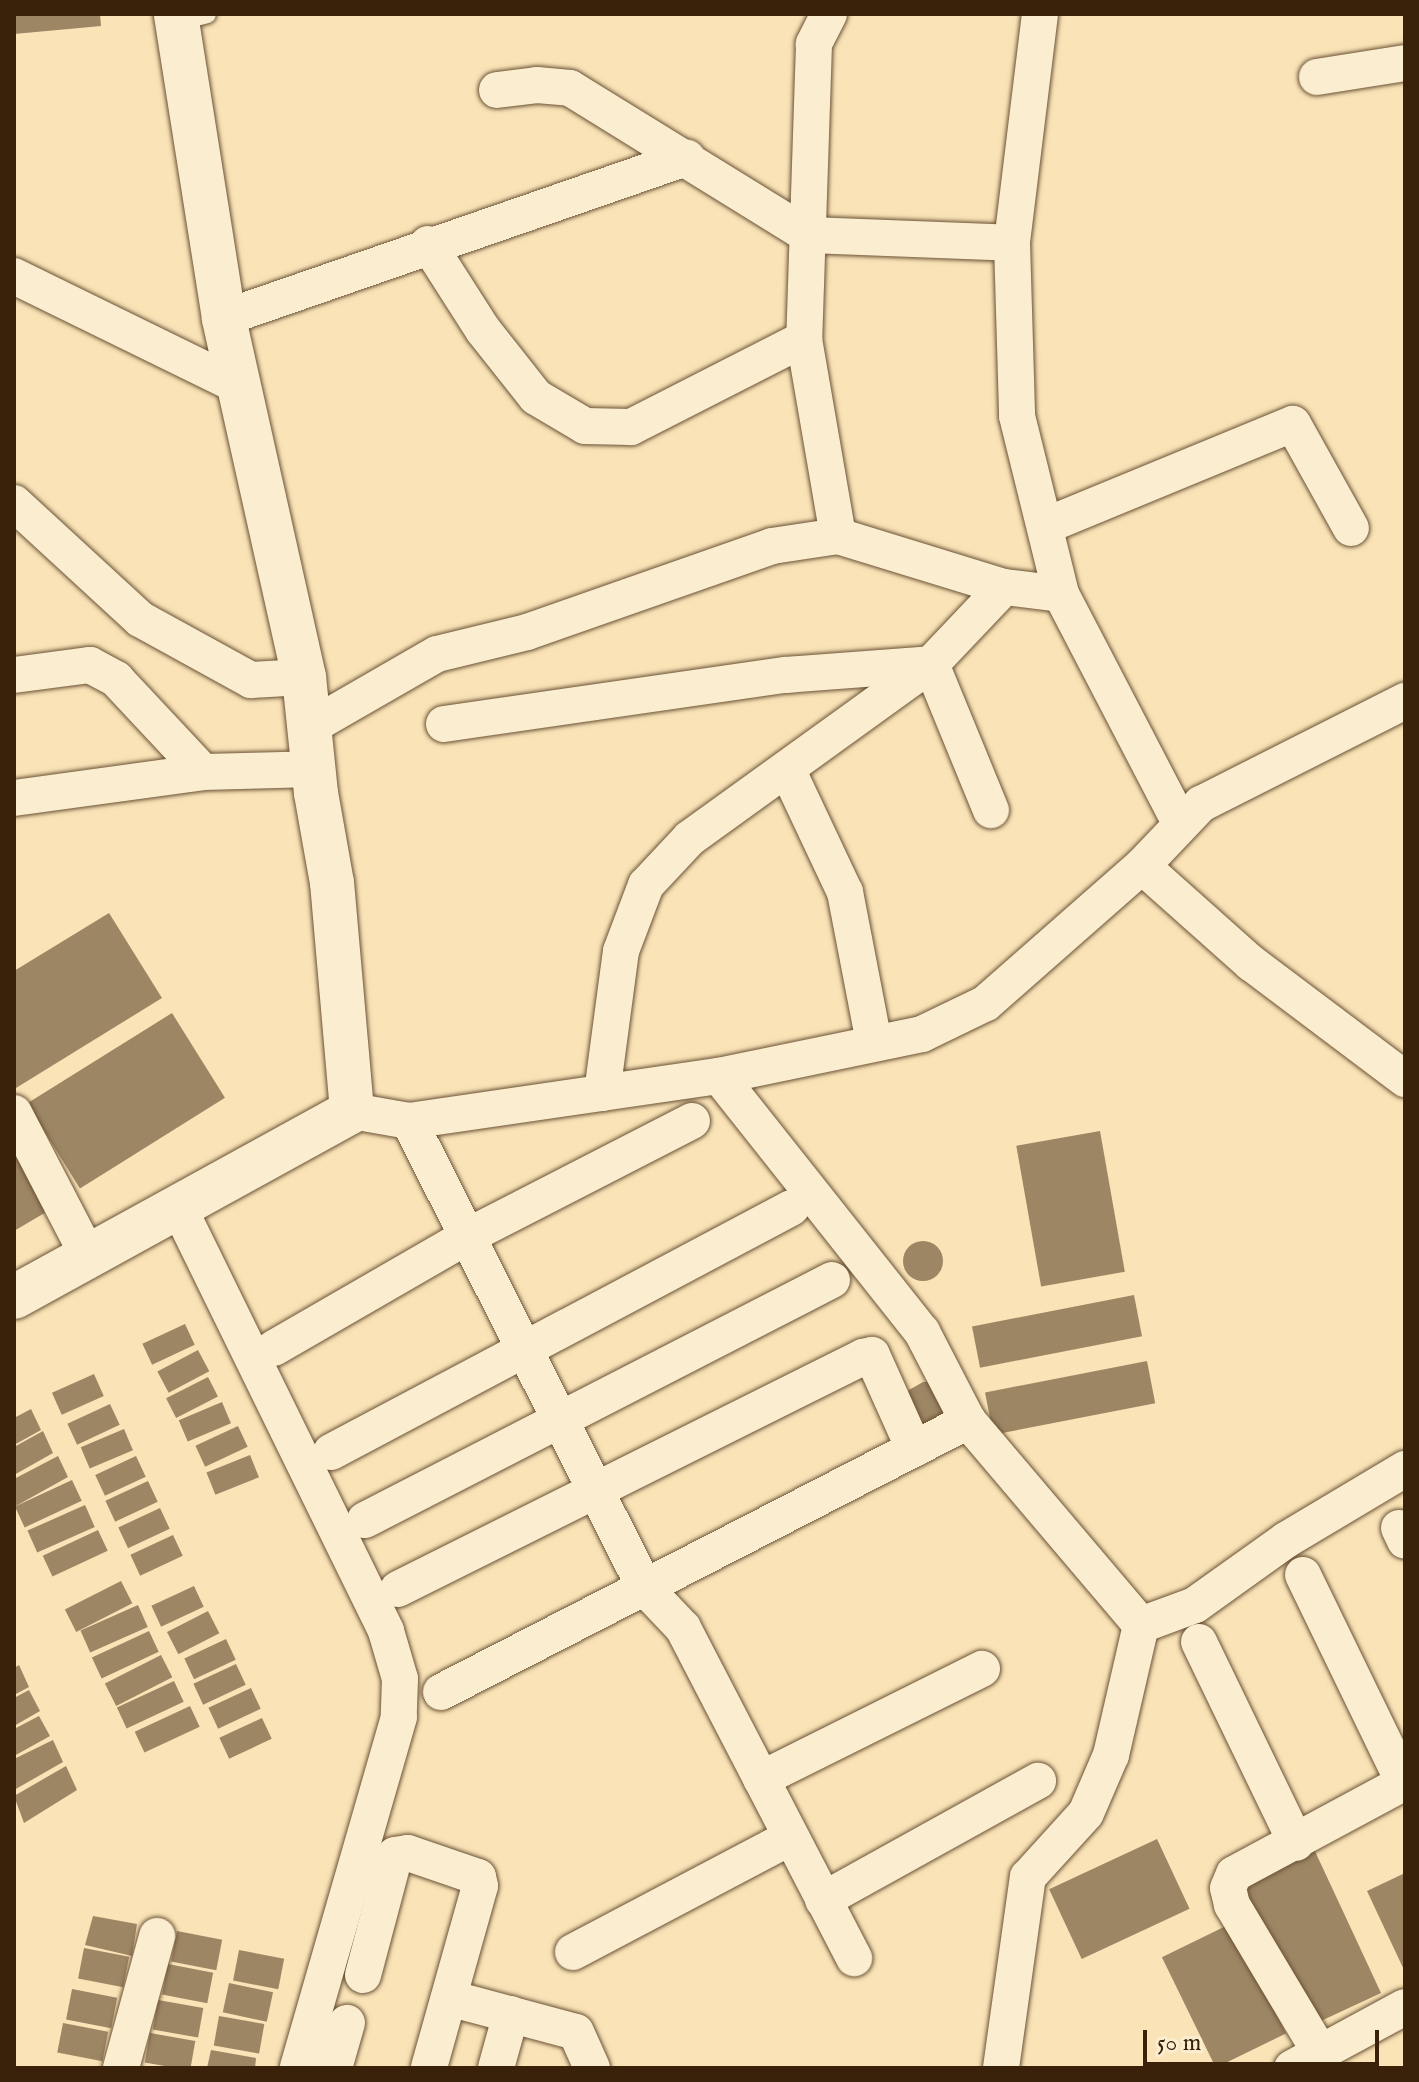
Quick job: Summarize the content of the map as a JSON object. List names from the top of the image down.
{
  "scale_bar": "50 m"
}
